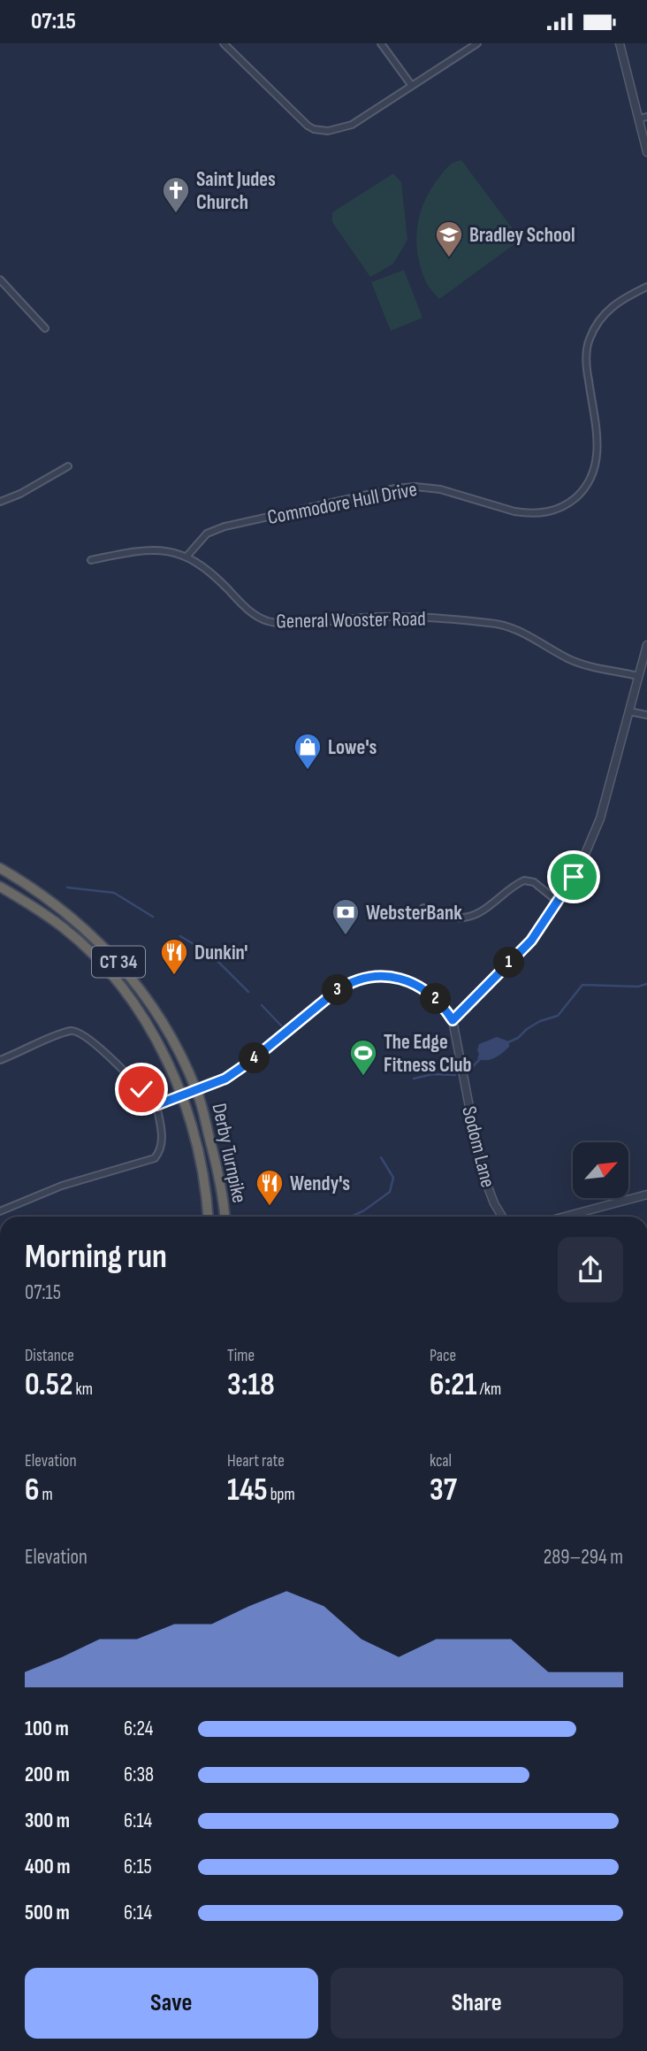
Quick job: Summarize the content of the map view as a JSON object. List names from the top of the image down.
{
  "streets": {
    "highway": ["CT 34", "Derby Turnpike"],
    "street": ["Commodore Hull Drive", "General Wooster Road", "Sodom Lane"]
  },
  "crossings": [
    ["Commodore Hull Drive", "General Wooster Road"],
    ["CT 34", "Sodom Lane"],
    ["CT 34", "Derby Turnpike"],
    ["Sodom Lane", "Derby Turnpike"]
  ],
  "places": {
    "church": ["Saint Judes Church"],
    "school or university": ["Bradley School"],
    "shop": ["Lowe's"],
    "bank": ["WebsterBank"],
    "restaurant": ["Dunkin'", "Wendy's"],
    "sports": ["The Edge Fitness Club"]
  },
  "north": "top right",
  "page": {
    "status": "07:15",
    "pins": [
      "1",
      "3",
      "2",
      "4"
    ],
    "heading": ["Morning run", "07:15"],
    "stats": [
      ["Distance", "0.52 km"],
      ["Time", "3:18"],
      ["Pace", "6:21 /km"],
      ["Elevation", "6 m"],
      ["Heart rate", "145 bpm"],
      ["kcal", "37"]
    ],
    "chart": ["Elevation", "289–294 m"],
    "list": [
      {
        "name": "100 m",
        "note": "6:24"
      },
      {
        "name": "200 m",
        "note": "6:38"
      },
      {
        "name": "300 m",
        "note": "6:14"
      },
      {
        "name": "400 m",
        "note": "6:15"
      },
      {
        "name": "500 m",
        "note": "6:14"
      }
    ],
    "buttons": ["Save", "Share"]
  }
}
